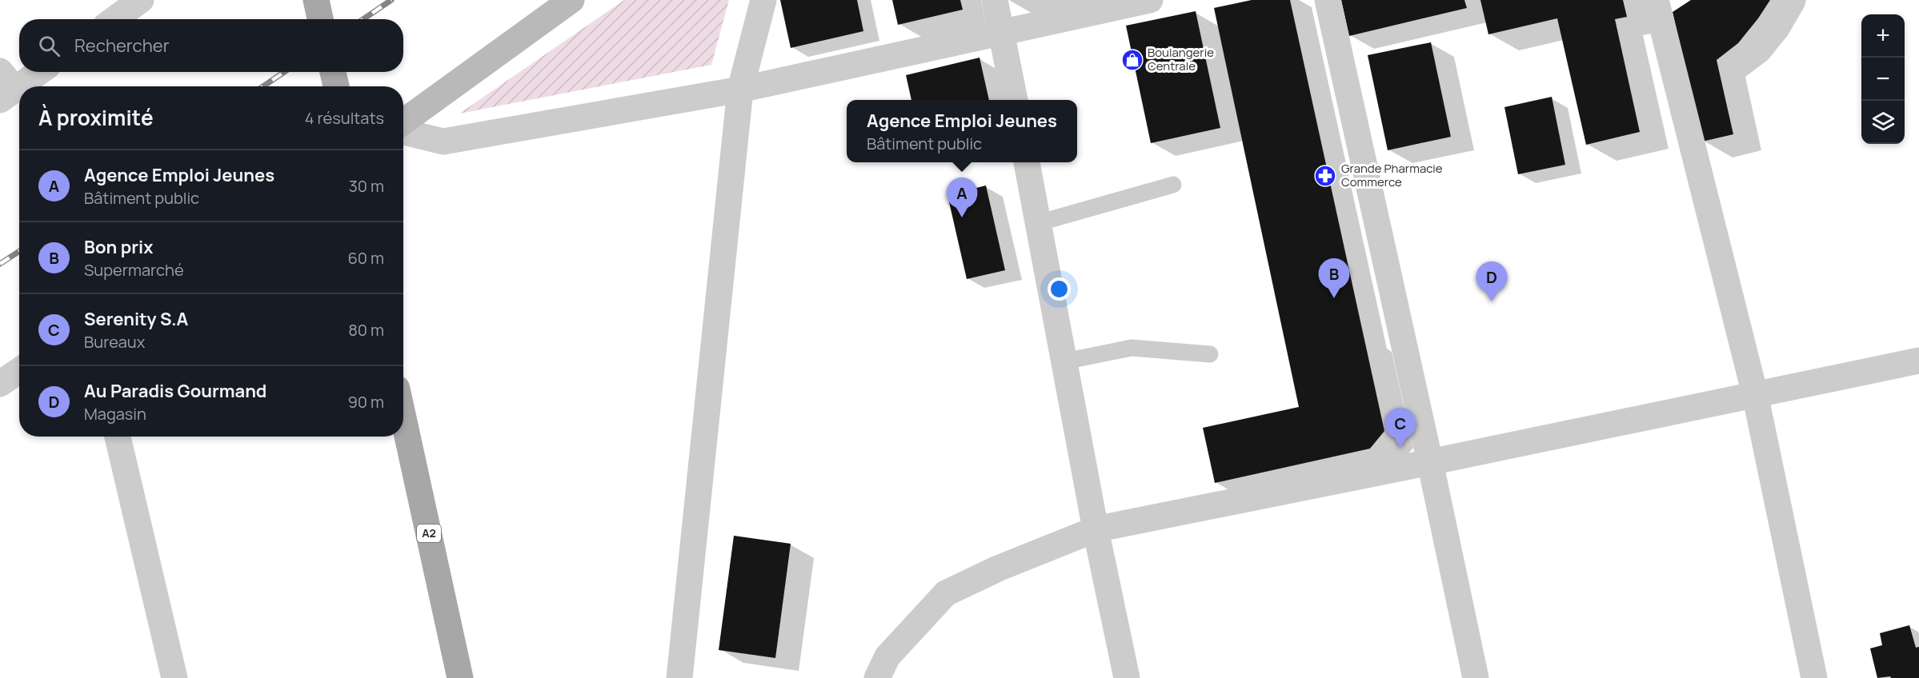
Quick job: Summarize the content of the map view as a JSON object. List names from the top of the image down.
{
  "streets": {
    "main road": ["A2"]
  },
  "places": {
    "shop": ["Boulangerie Centrale"],
    "pharmacy": ["Grande Pharmacie Commerce"]
  },
  "page": {
    "map_buttons": ["+", "−"],
    "search": "Rechercher",
    "heading": ["À proximité", "4 résultats"],
    "popup": ["Agence Emploi Jeunes", "Bâtiment public"],
    "list": [
      {
        "mark": "A",
        "name": "Agence Emploi Jeunes",
        "note": "Bâtiment public",
        "value": "30 m"
      },
      {
        "mark": "B",
        "name": "Bon prix",
        "note": "Supermarché",
        "value": "60 m"
      },
      {
        "mark": "C",
        "name": "Serenity S.A",
        "note": "Bureaux",
        "value": "80 m"
      },
      {
        "mark": "D",
        "name": "Au Paradis Gourmand",
        "note": "Magasin",
        "value": "90 m"
      }
    ],
    "pins": [
      "A",
      "B",
      "D",
      "C"
    ]
  }
}
